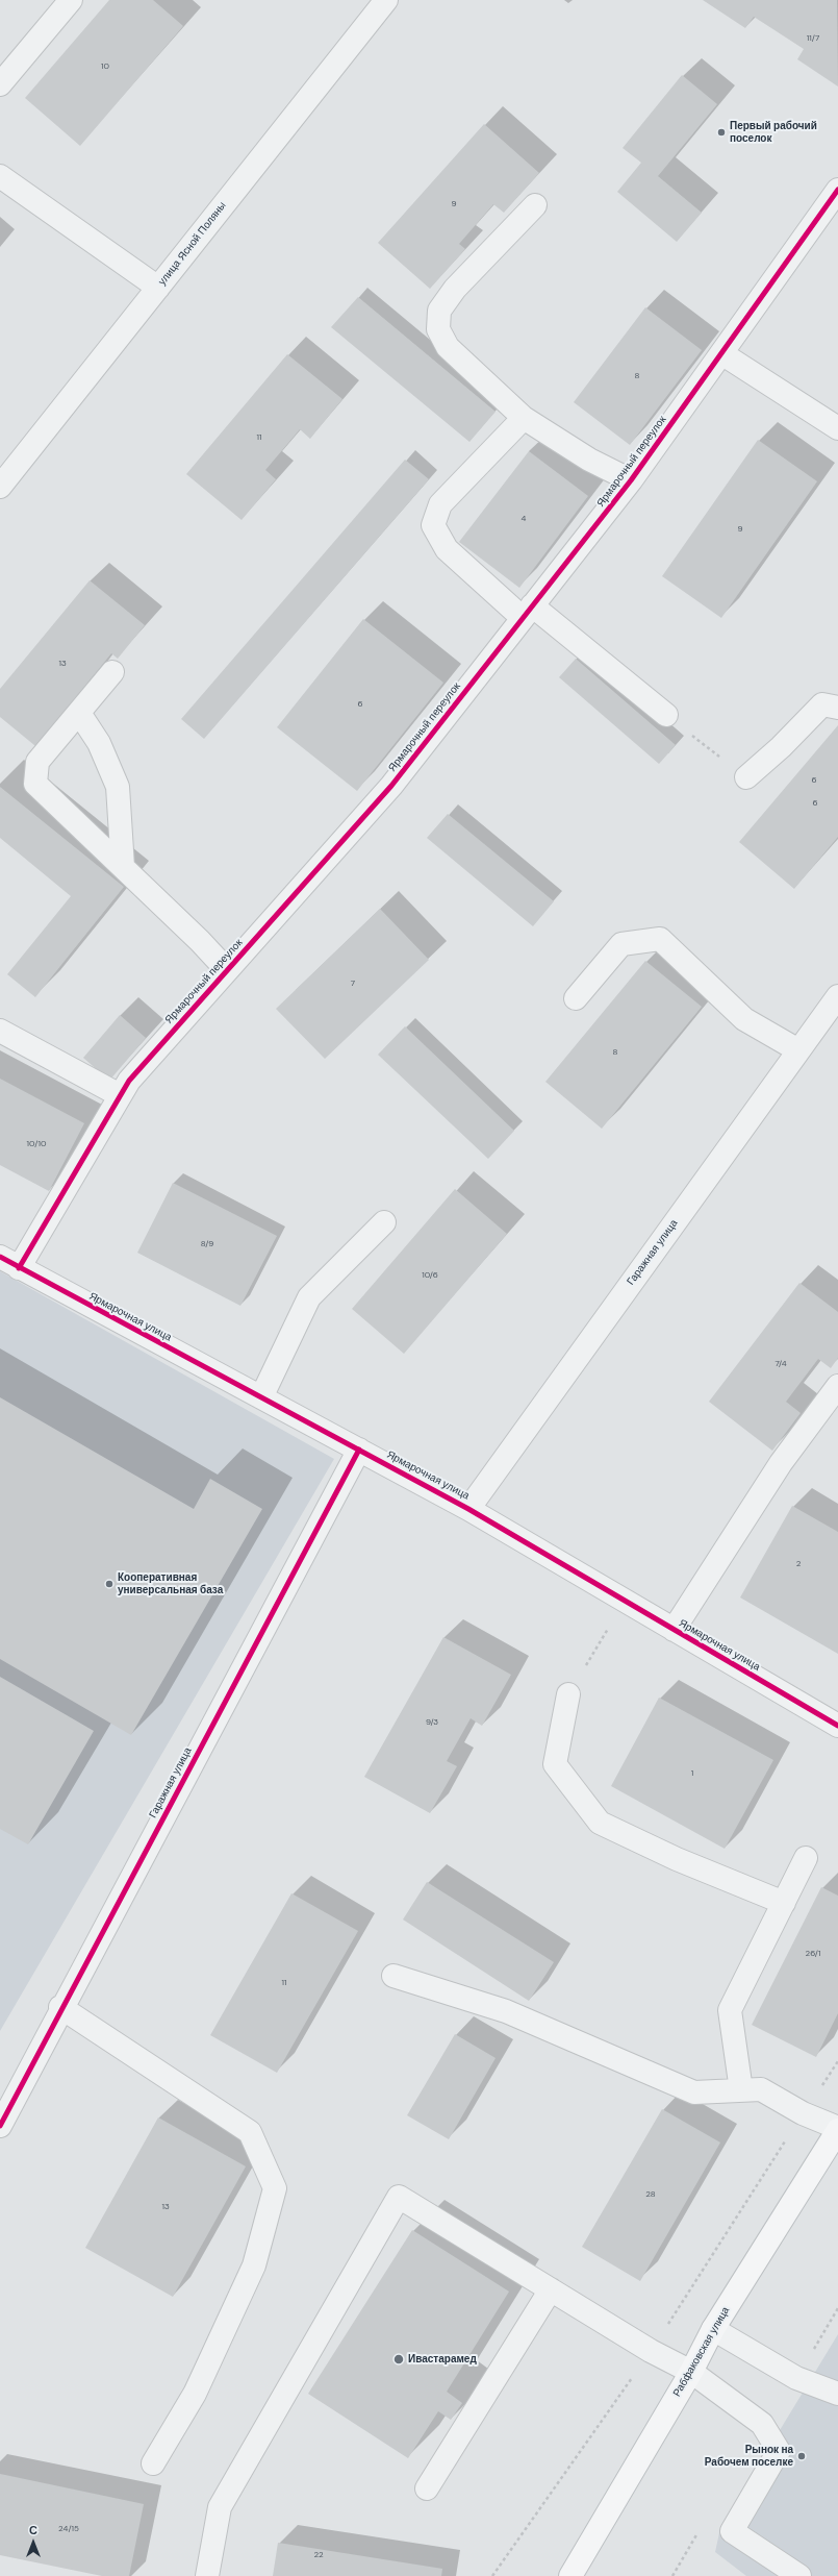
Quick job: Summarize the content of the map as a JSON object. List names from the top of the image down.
{
  "streets": {
    "main road": ["Рабфаковская улица"],
    "street": [
      "улица Ясной Поляны",
      "Ярмарочный переулок",
      "Гаражная улица",
      "Ярмарочная улица"
    ]
  },
  "crossings": [
    ["Ярмарочный переулок", "Ярмарочная улица"],
    ["Гаражная улица", "Ярмарочная улица"]
  ],
  "places": [
    "Первый рабочий поселок",
    "Кооперативная универсальная база",
    "Ивастарамед",
    "Рынок на Рабочем поселке"
  ],
  "house_numbers": [
    "11/7",
    "10",
    "9",
    "8",
    "11",
    "4",
    "9",
    "13",
    "6",
    "6",
    "6",
    "7",
    "8",
    "10/10",
    "8/9",
    "10/6",
    "7/4",
    "2",
    "9/3",
    "1",
    "26/1",
    "11",
    "28",
    "13",
    "24/15",
    "22"
  ],
  "north": "top"
}
